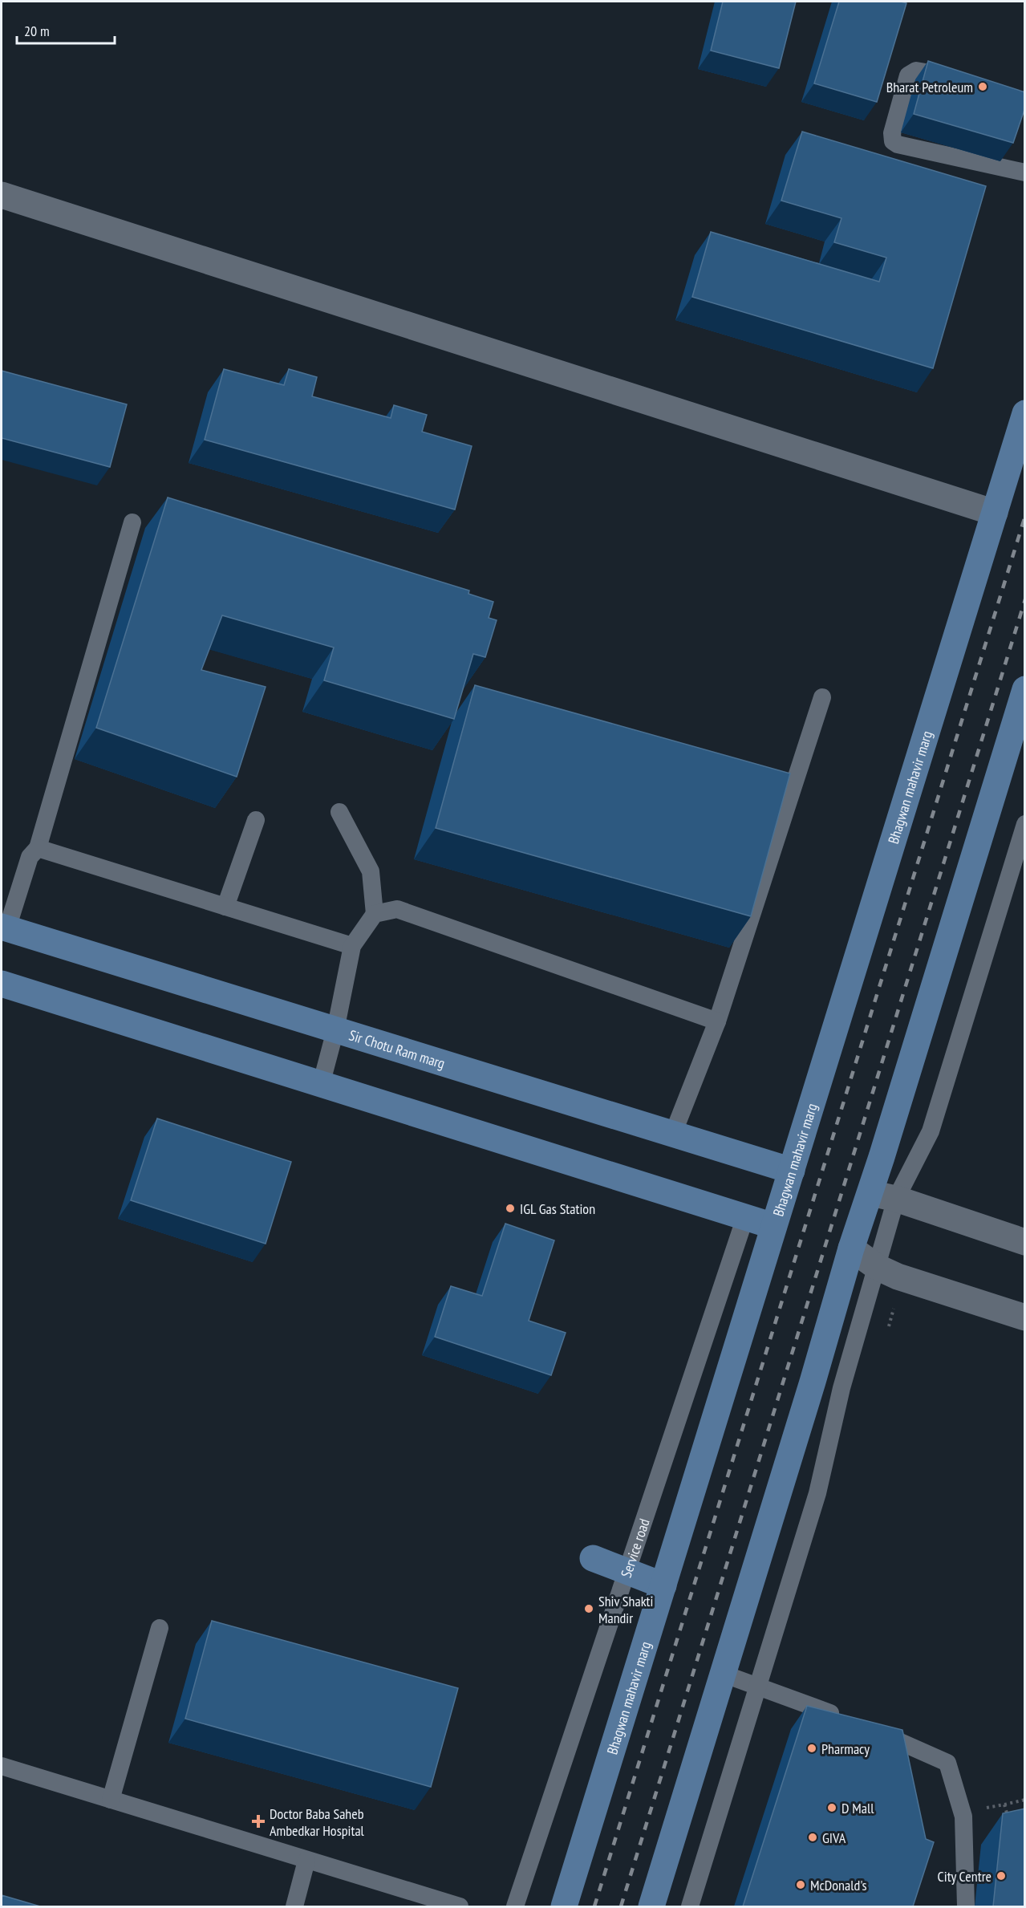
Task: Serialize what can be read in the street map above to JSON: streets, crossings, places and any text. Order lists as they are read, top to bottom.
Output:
{
  "streets": {
    "main road": ["Bhagwan mahavir marg", "Sir Chotu Ram marg"],
    "lane": ["Service road"]
  },
  "crossings": [
    ["Bhagwan mahavir marg", "Sir Chotu Ram marg"]
  ],
  "places": {
    "other": [
      "Bharat Petroleum",
      "IGL Gas Station",
      "Shiv Shakti Mandir",
      "Pharmacy",
      "D Mall",
      "GIVA",
      "City Centre",
      "McDonald's"
    ],
    "health": ["Doctor Baba Saheb Ambedkar Hospital"]
  },
  "scale_bar": "20 m"
}
